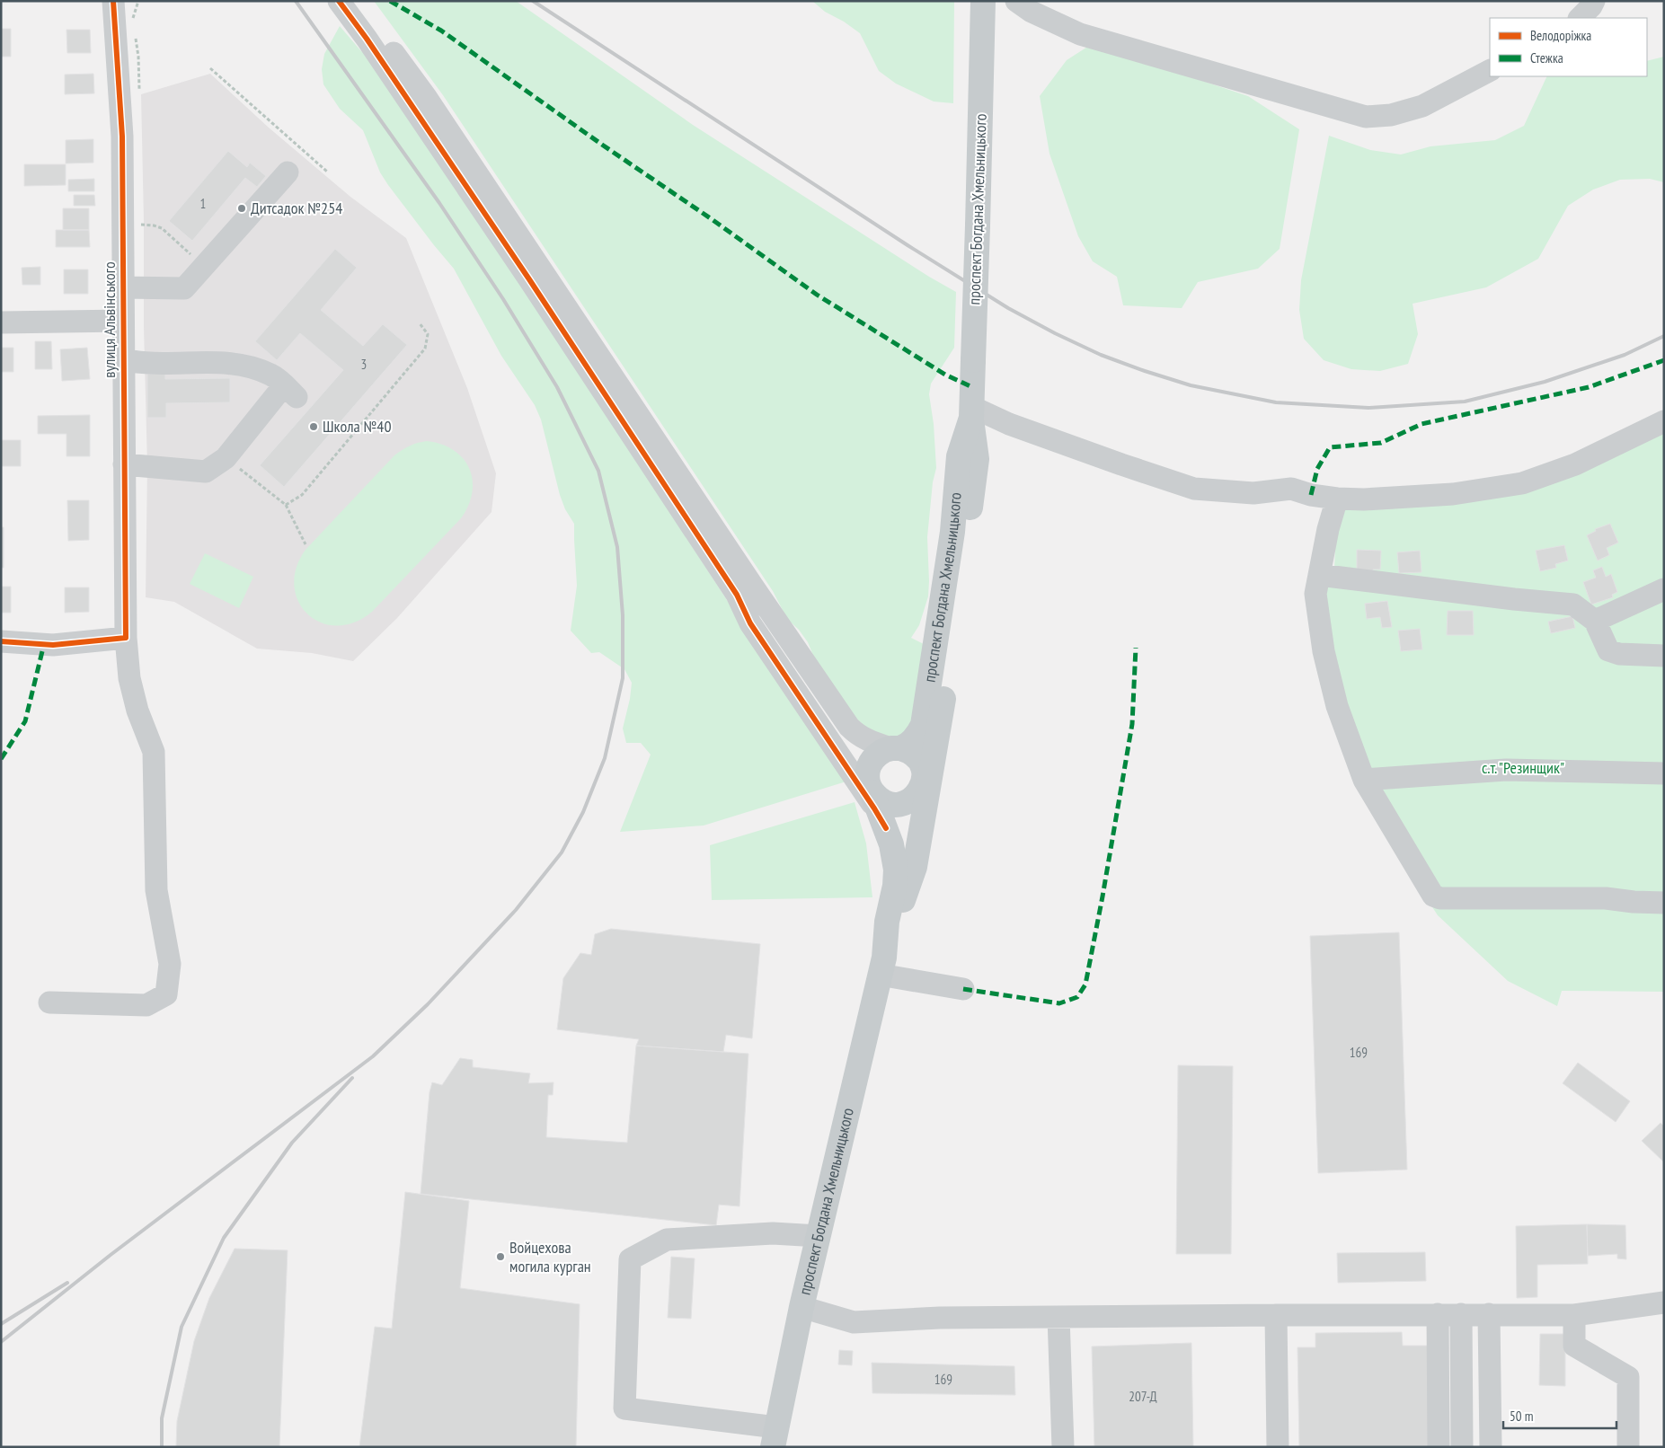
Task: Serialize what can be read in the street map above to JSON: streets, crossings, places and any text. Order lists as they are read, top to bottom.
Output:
{
  "streets": {
    "main road": ["проспект Богдана Хмельницького"],
    "street": ["вулиця Альвінського"]
  },
  "parks": ["с.т. \"Резинщик\""],
  "places": ["Дитсадок №254", "Школа №40", "Войцехова могила курган"],
  "house_numbers": [
    "1",
    "3",
    "169",
    "169",
    "207-Д"
  ],
  "legend": ["Велодоріжка", "Стежка"],
  "scale_bar": "50 m"
}
